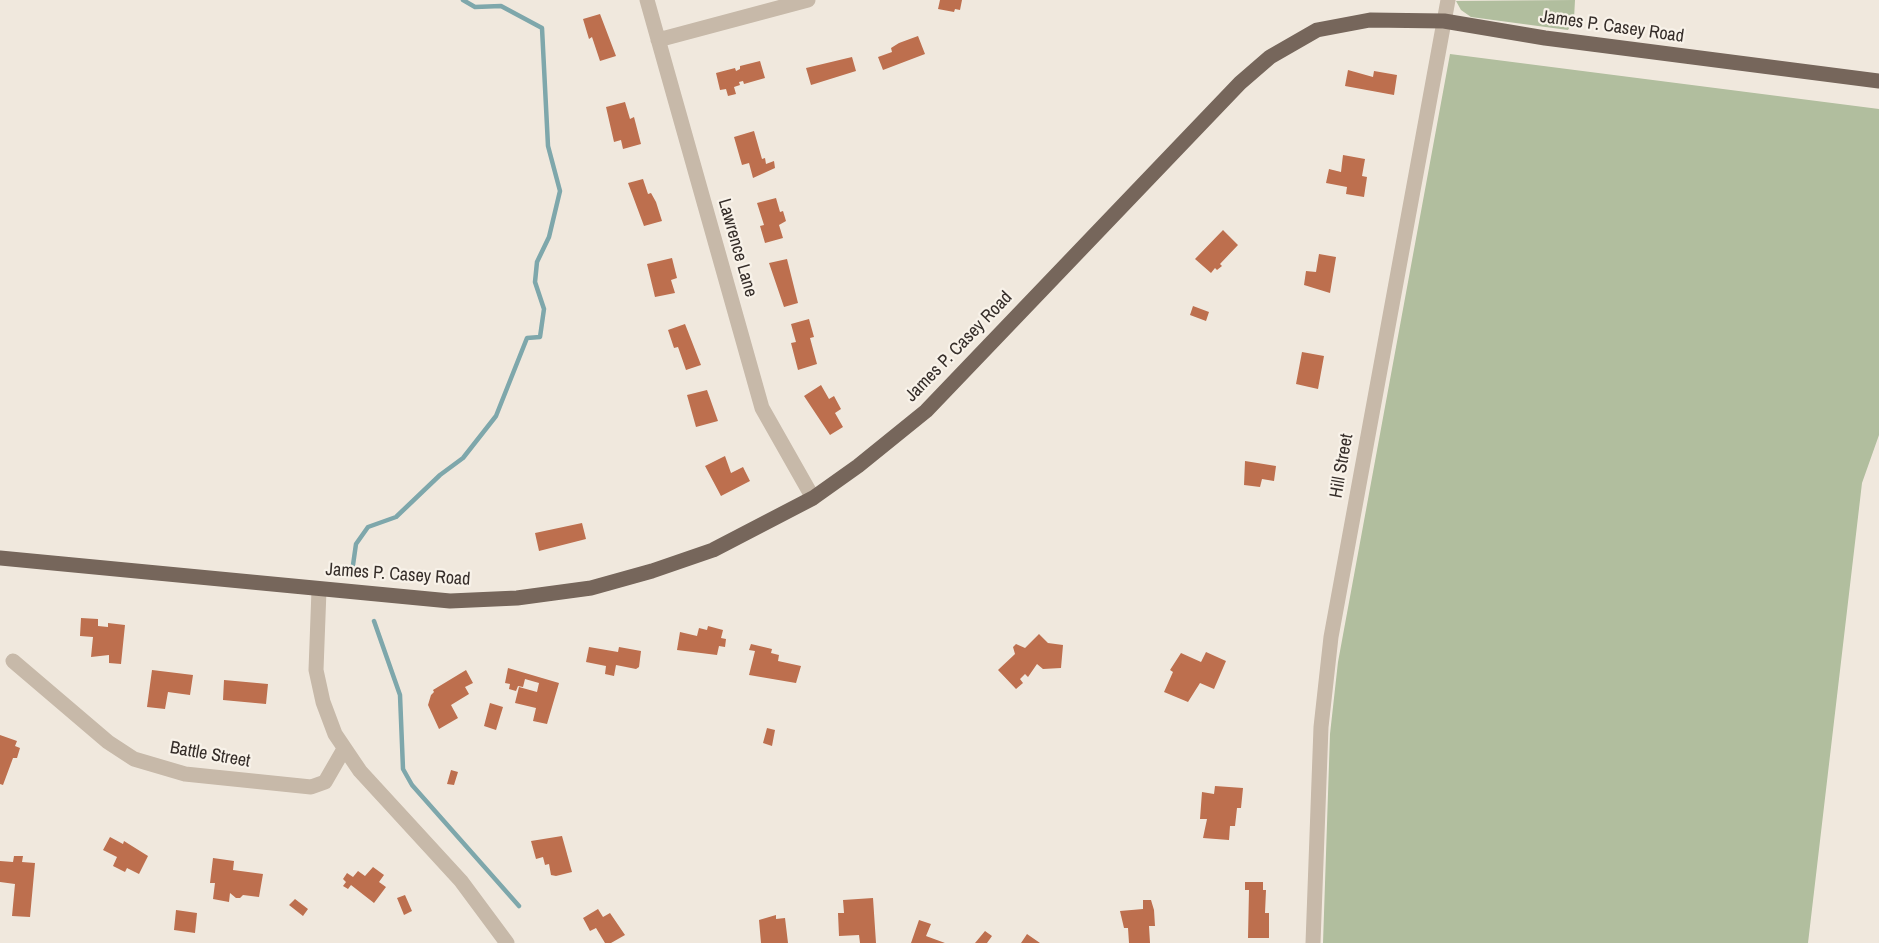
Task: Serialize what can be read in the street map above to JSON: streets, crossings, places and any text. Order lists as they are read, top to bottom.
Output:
{
  "streets": {
    "main road": ["James P. Casey Road"],
    "street": ["Lawrence Lane", "Hill Street", "Battle Street"]
  },
  "crossings": [
    ["James P. Casey Road", "Lawrence Lane"],
    ["James P. Casey Road", "Hill Street"]
  ]
}
